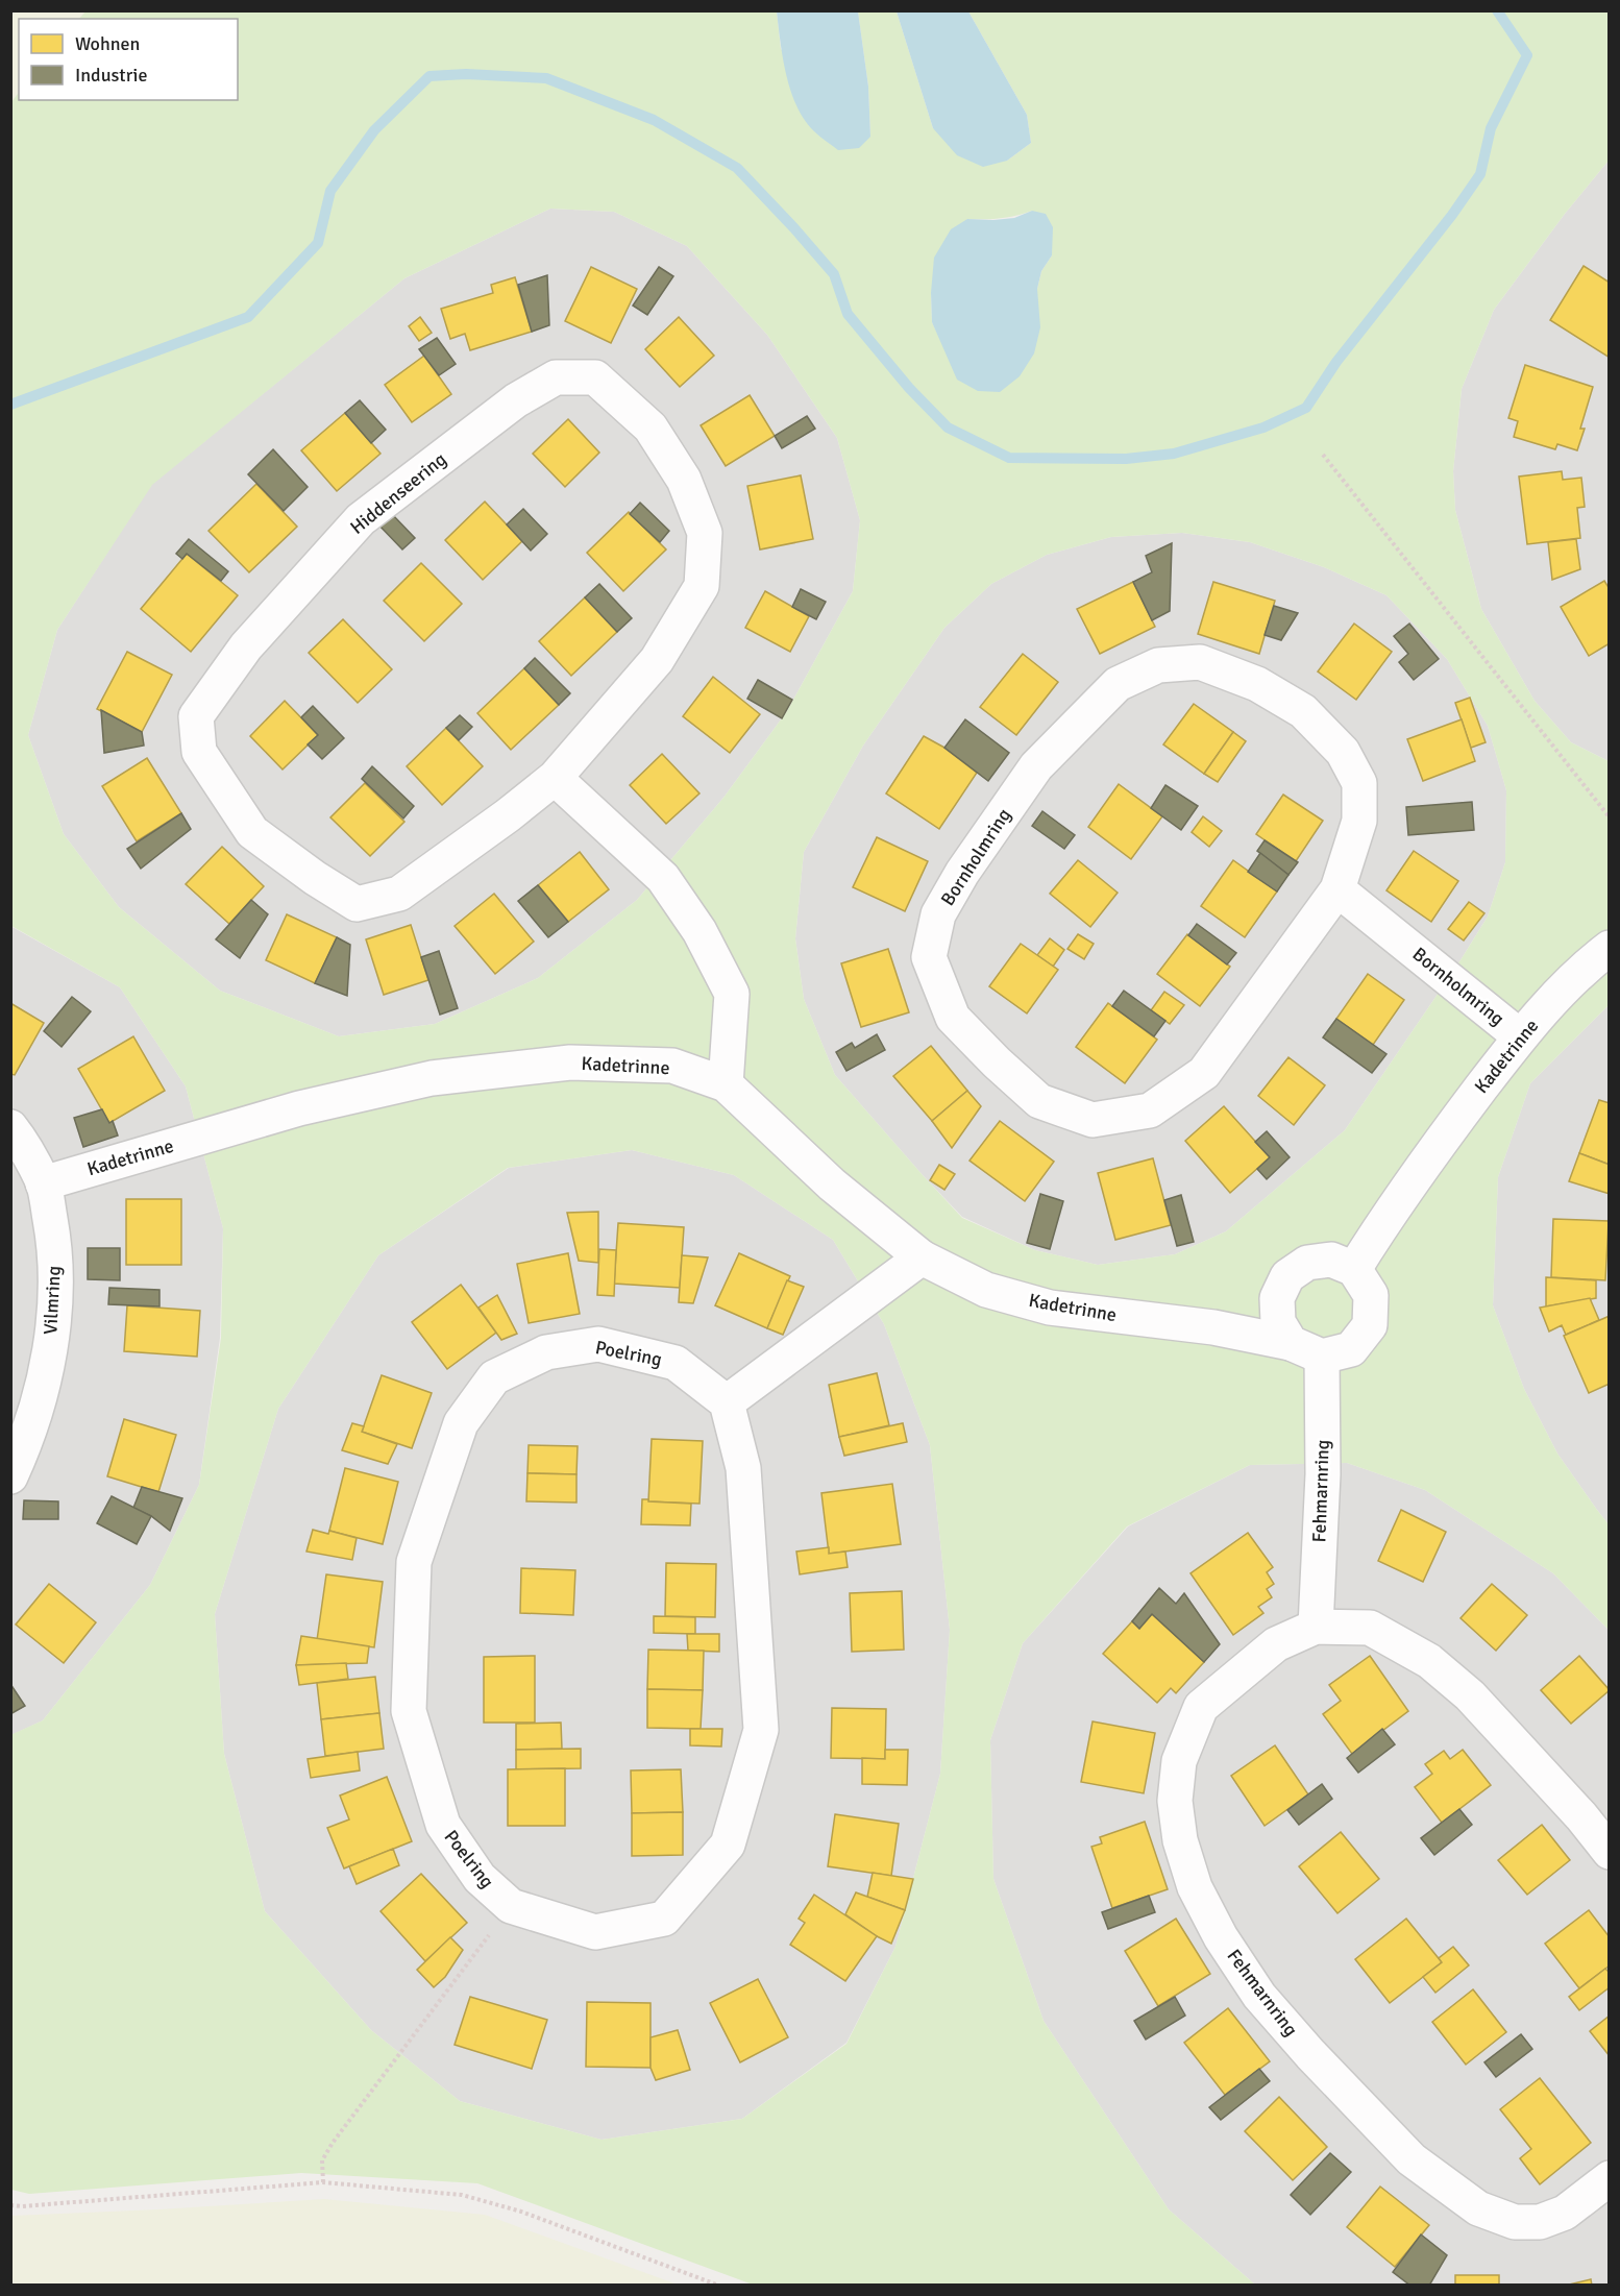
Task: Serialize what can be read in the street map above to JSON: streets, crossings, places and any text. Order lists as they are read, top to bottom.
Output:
{
  "streets": {
    "street": [
      "Hiddenseering",
      "Bornholmring",
      "Kadetrinne",
      "Vilmring",
      "Poelring",
      "Fehmarnring"
    ]
  },
  "crossings": [
    ["Bornholmring", "Kadetrinne"],
    ["Kadetrinne", "Vilmring"],
    ["Kadetrinne", "Fehmarnring"]
  ],
  "legend": ["Wohnen", "Industrie"]
}
